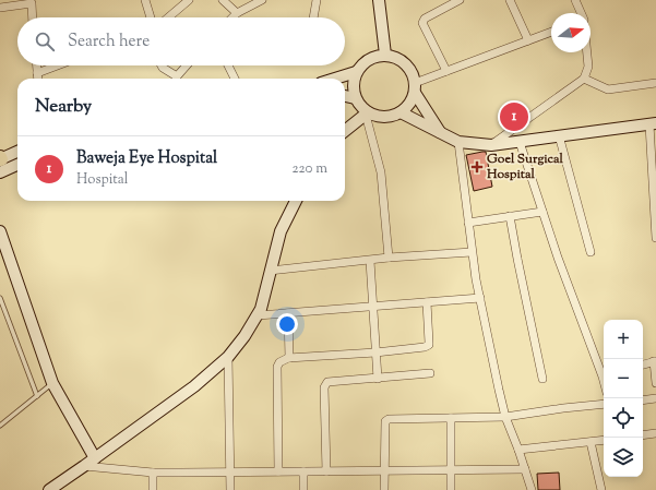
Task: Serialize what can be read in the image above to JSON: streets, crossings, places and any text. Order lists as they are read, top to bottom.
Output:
{
  "places": {
    "health": ["Goel Surgical Hospital"]
  },
  "north": "right",
  "page": {
    "search": "Search here",
    "heading": "Nearby",
    "pins": "1",
    "list": [
      {
        "mark": "1",
        "name": "Baweja Eye Hospital",
        "note": "Hospital",
        "value": "220 m"
      }
    ],
    "map_buttons": ["+", "−"]
  }
}
